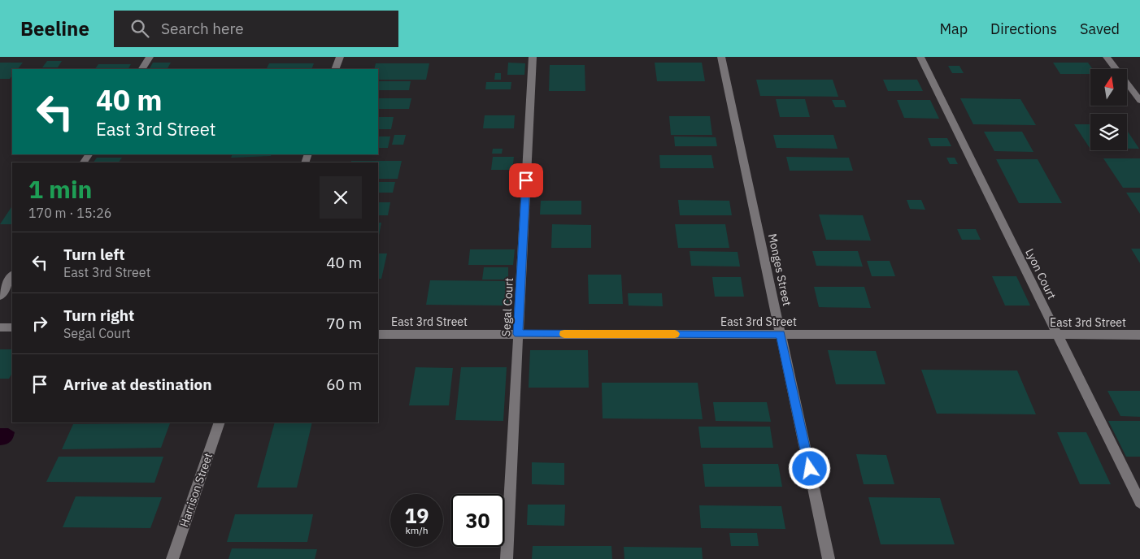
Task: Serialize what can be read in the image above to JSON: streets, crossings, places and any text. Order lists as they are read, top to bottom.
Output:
{
  "streets": {
    "street": [
      "Monges Street",
      "Lyon Court",
      "Segal Court",
      "East 3rd Street",
      "Harrison Street"
    ]
  },
  "crossings": [
    ["Monges Street", "East 3rd Street"],
    ["Lyon Court", "East 3rd Street"],
    ["Segal Court", "East 3rd Street"]
  ],
  "north": "top",
  "page": {
    "header": "Beeline",
    "search": "Search here",
    "nav": ["Map", "Directions", "Saved"],
    "turn": ["40 m", "East 3rd Street"],
    "heading": ["1 min", "170 m · 15:26"],
    "list": [
      {
        "name": "Turn left",
        "note": "East 3rd Street",
        "value": "40 m"
      },
      {
        "name": "Turn right",
        "note": "Segal Court",
        "value": "70 m"
      },
      {
        "name": "Arrive at destination",
        "value": "60 m"
      }
    ],
    "speed": "19 km/h",
    "limit": "30"
  }
}
